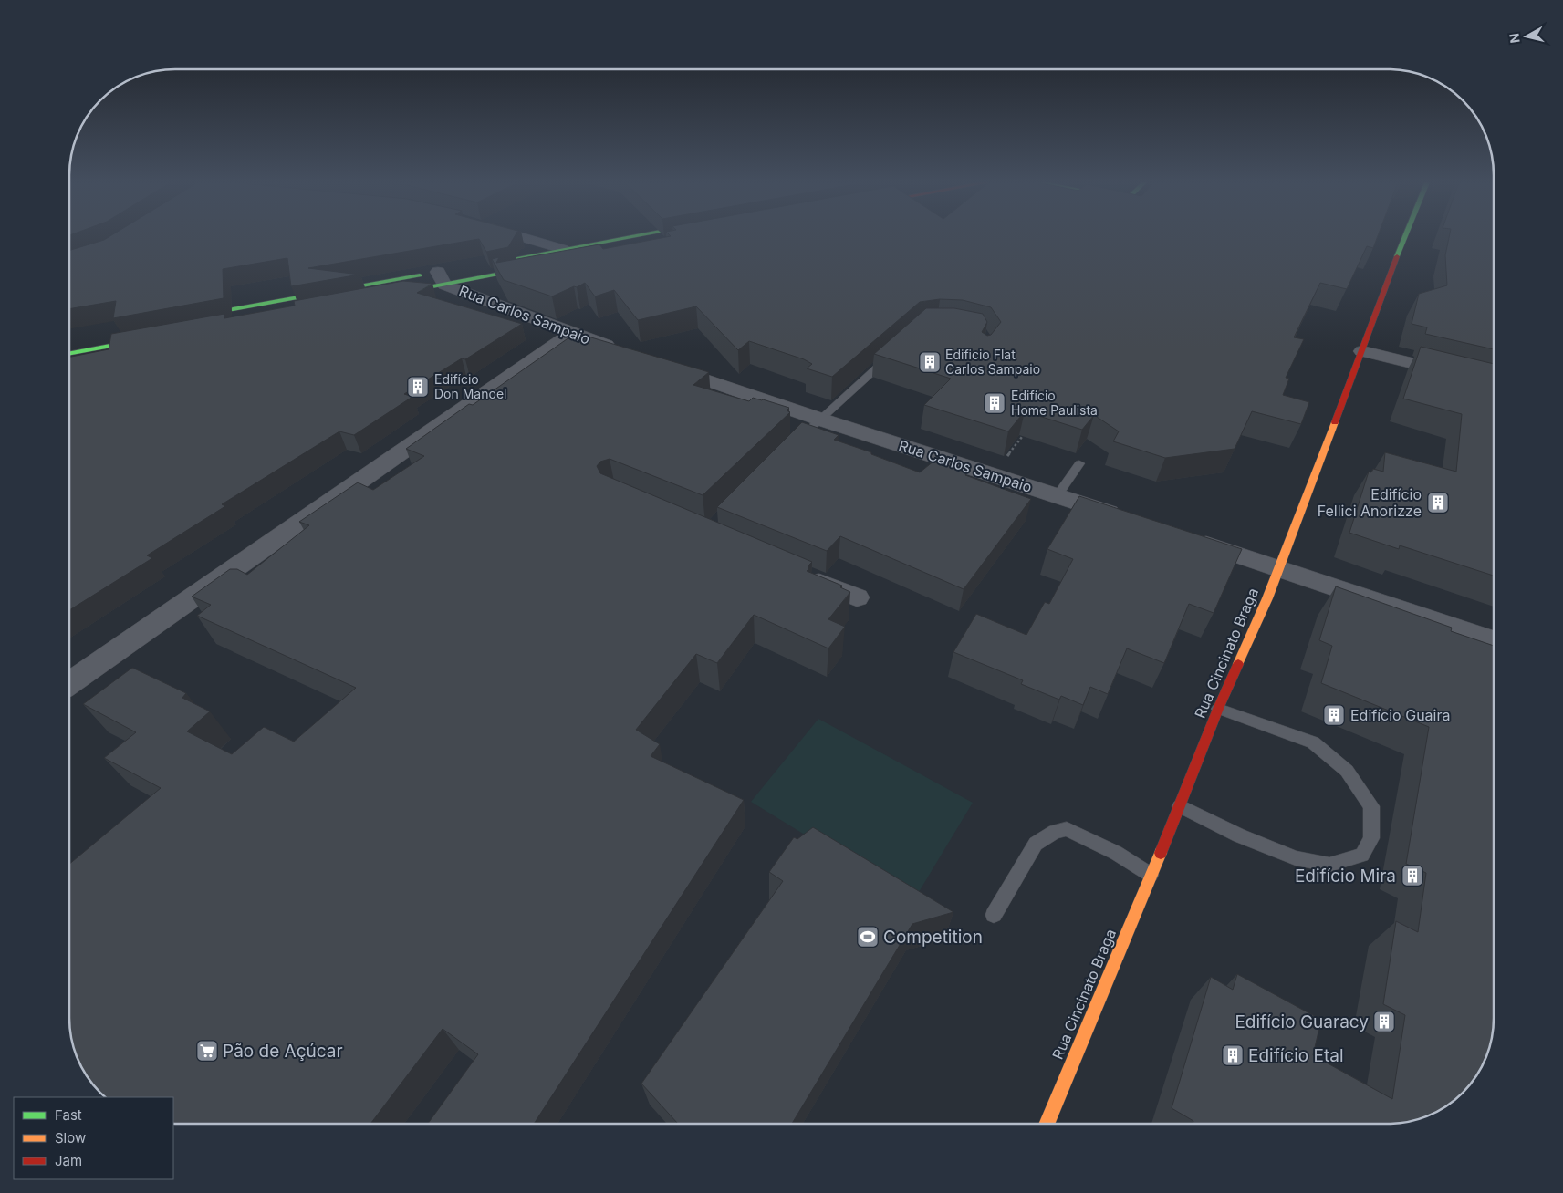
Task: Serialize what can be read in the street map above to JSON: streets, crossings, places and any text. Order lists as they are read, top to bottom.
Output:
{
  "streets": {
    "street": ["Rua Carlos Sampaio", "Rua Cincinato Braga"]
  },
  "places": {
    "building": [
      "Edificio Flat Carlos Sampaio",
      "Edifício Don Manoel",
      "Edifício Home Paulista",
      "Edifício Fellici Anorizze",
      "Edifício Guaira",
      "Edifício Mira",
      "Edifício Guaracy",
      "Edifício Etal"
    ],
    "sports": ["Competition"],
    "supermarket": ["Pão de Açúcar"]
  },
  "legend": ["Fast", "Slow", "Jam"],
  "north": "left"
}
